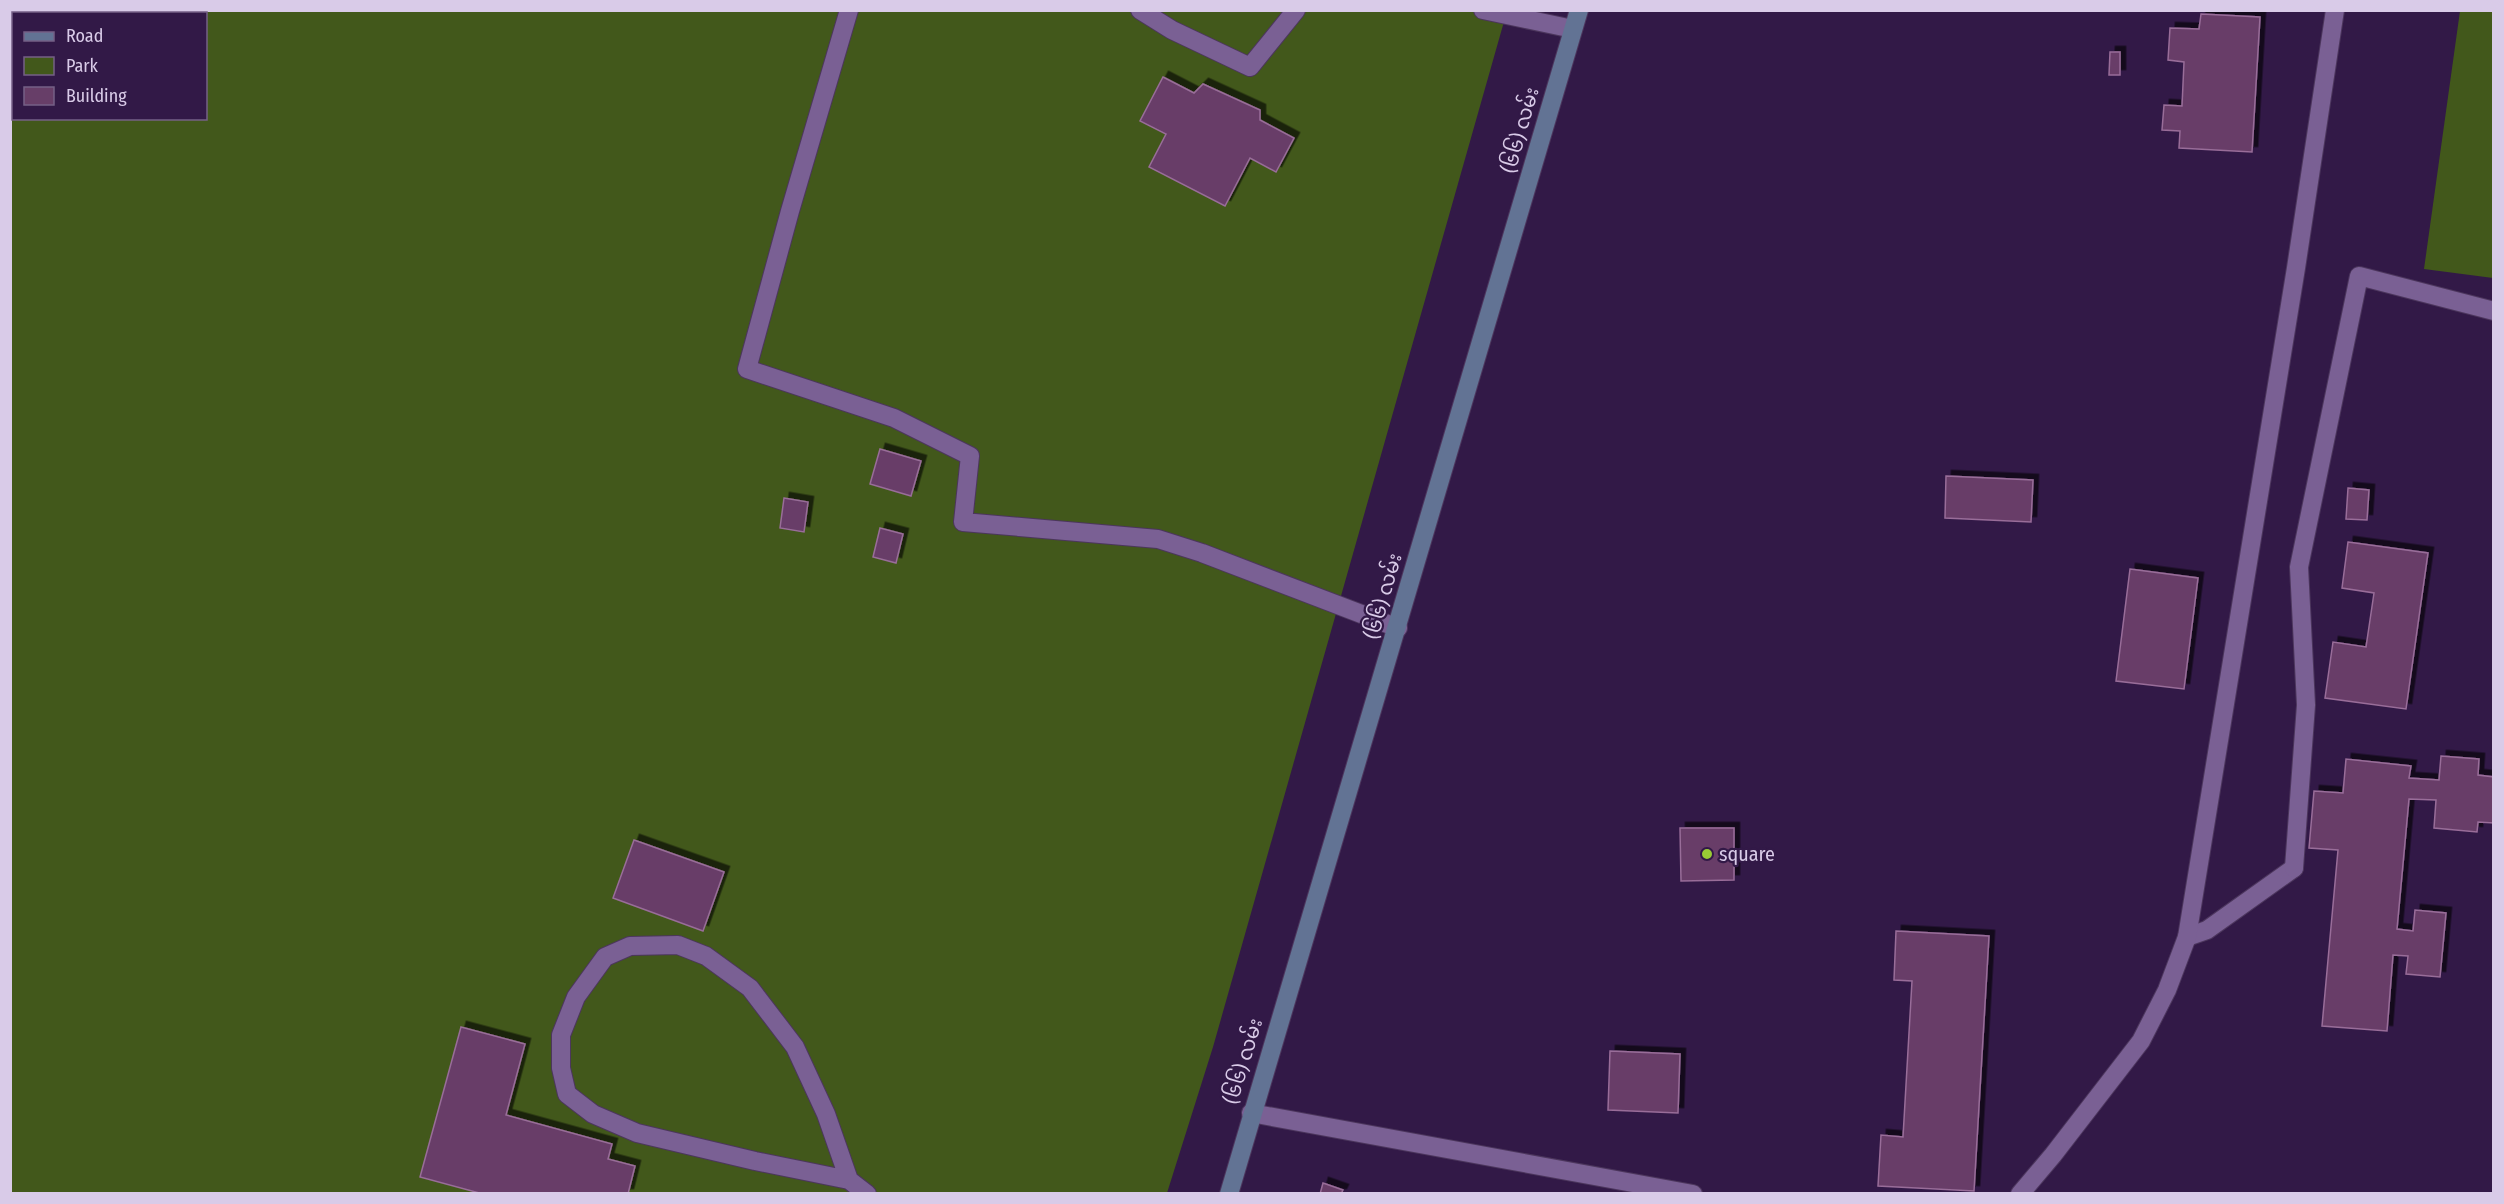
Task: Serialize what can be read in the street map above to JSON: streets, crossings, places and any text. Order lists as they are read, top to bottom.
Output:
{
  "streets": {
    "street": ["(၆၆) လမ်း"]
  },
  "places": ["square"],
  "legend": ["Road", "Park", "Building"]
}
